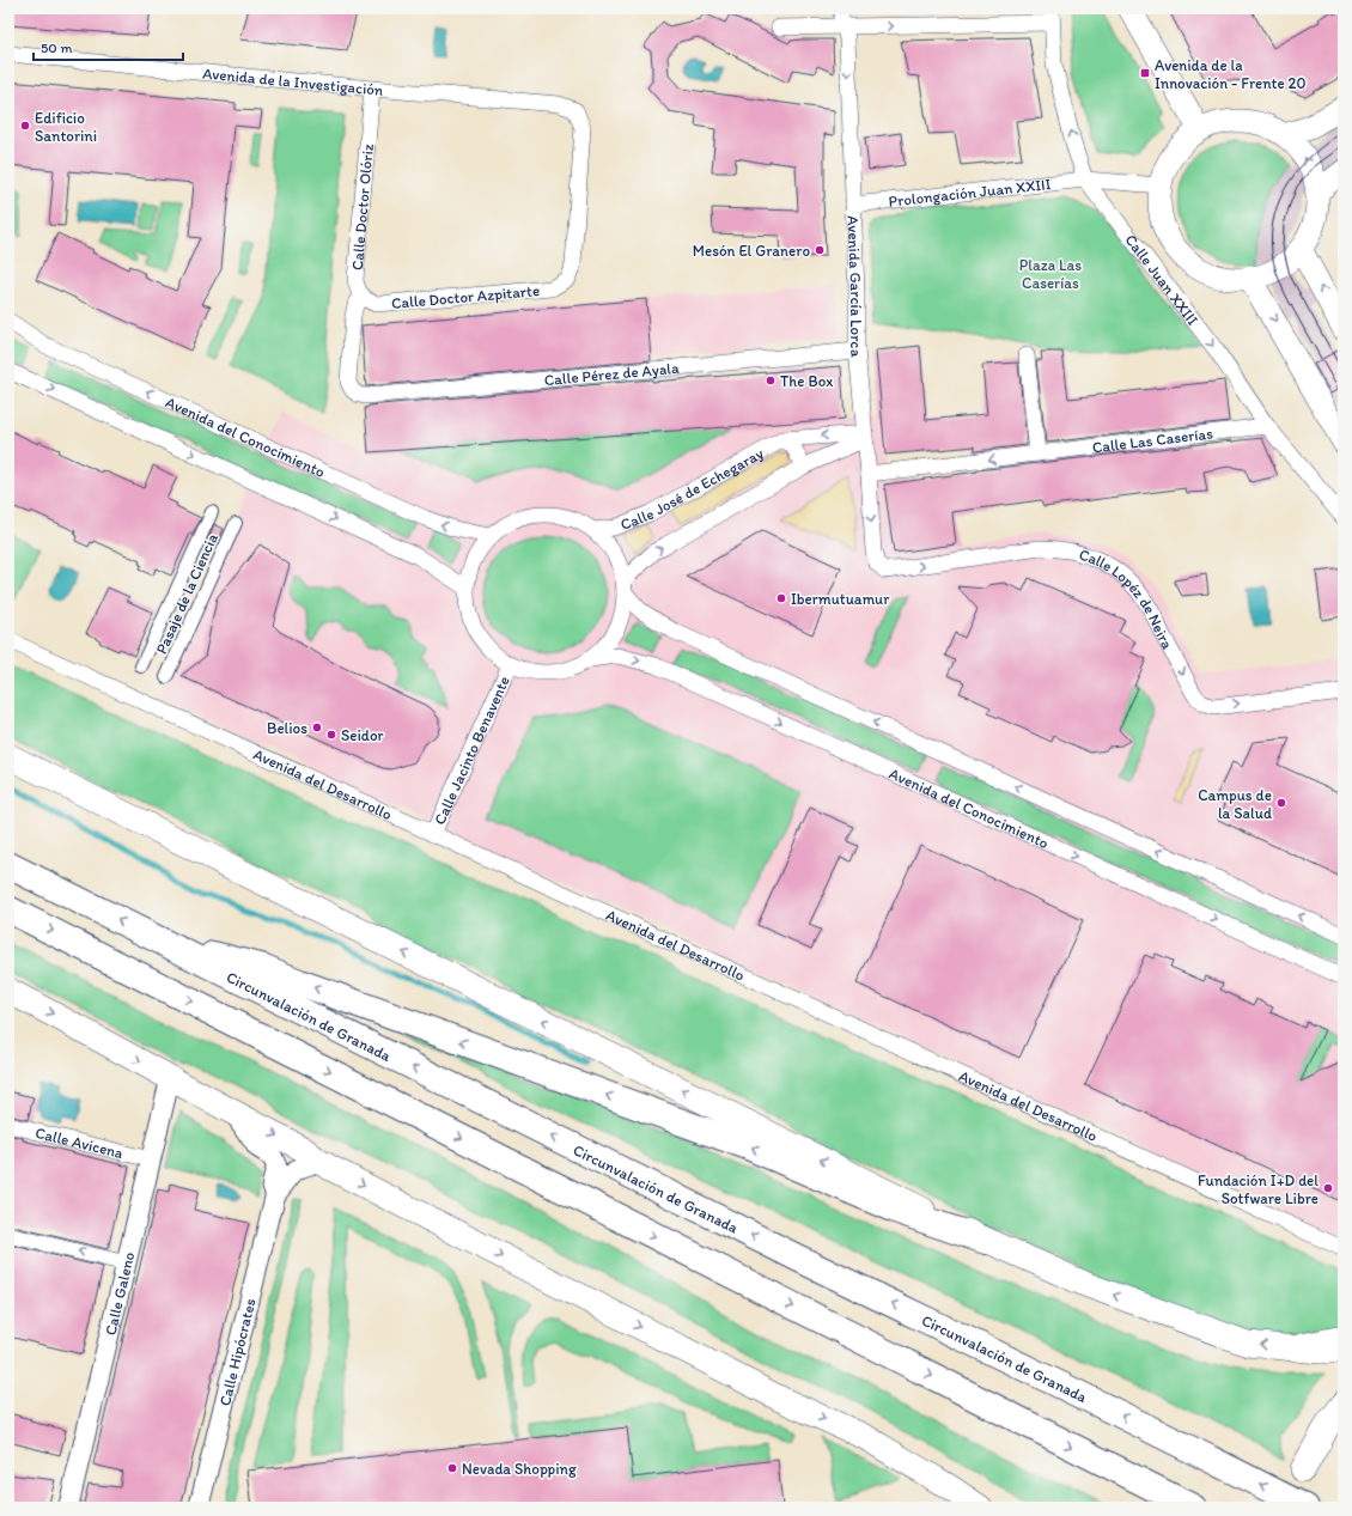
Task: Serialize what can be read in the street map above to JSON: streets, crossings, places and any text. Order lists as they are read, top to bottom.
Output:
{
  "streets": {
    "highway": ["Circunvalación de Granada"],
    "street": [
      "Avenida de la Investigación",
      "Prolongación Juan XXIII",
      "Calle Doctor Olóriz",
      "Calle Juan XXIII",
      "Avenida García Lorca",
      "Calle Doctor Azpitarte",
      "Calle Pérez de Ayala",
      "Avenida del Conocimiento",
      "Calle Las Caserías",
      "Calle José de Echegaray",
      "Pasaje de la Ciencia",
      "Calle Lopéz de Neira",
      "Calle Jacinto Benavente",
      "Avenida del Desarrollo",
      "Calle Avicena",
      "Calle Galeno",
      "Calle Hipócrates"
    ]
  },
  "crossings": [
    ["Avenida de la Investigación", "Calle Doctor Olóriz"],
    ["Avenida de la Investigación", "Calle Doctor Azpitarte"],
    ["Prolongación Juan XXIII", "Calle Juan XXIII"],
    ["Prolongación Juan XXIII", "Avenida García Lorca"],
    ["Calle Doctor Olóriz", "Calle Doctor Azpitarte"],
    ["Calle Doctor Olóriz", "Calle Pérez de Ayala"],
    ["Calle Juan XXIII", "Calle Las Caserías"],
    ["Avenida García Lorca", "Calle Pérez de Ayala"],
    ["Avenida García Lorca", "Calle Las Caserías"],
    ["Avenida García Lorca", "Calle José de Echegaray"],
    ["Avenida García Lorca", "Calle Lopéz de Neira"],
    ["Calle Doctor Azpitarte", "Calle Pérez de Ayala"],
    ["Avenida del Conocimiento", "Calle José de Echegaray"],
    ["Avenida del Conocimiento", "Calle Jacinto Benavente"],
    ["Calle José de Echegaray", "Calle Jacinto Benavente"],
    ["Calle Jacinto Benavente", "Avenida del Desarrollo"],
    ["Calle Avicena", "Calle Galeno"]
  ],
  "one_way": ["Avenida García Lorca", "Calle Las Caserías", "Calle Lopéz de Neira"],
  "parks": ["Plaza Las Caserías"],
  "places": {
    "transit": ["Avenida de la Innovación - Frente 20"],
    "other": [
      "Edificio Santorini",
      "Mesón El Granero",
      "The Box",
      "Ibermutuamur",
      "Belios",
      "Seidor",
      "Campus de la Salud",
      "Fundación I+D del Sotfware Libre",
      "Nevada Shopping"
    ]
  },
  "scale_bar": "50 m"
}
